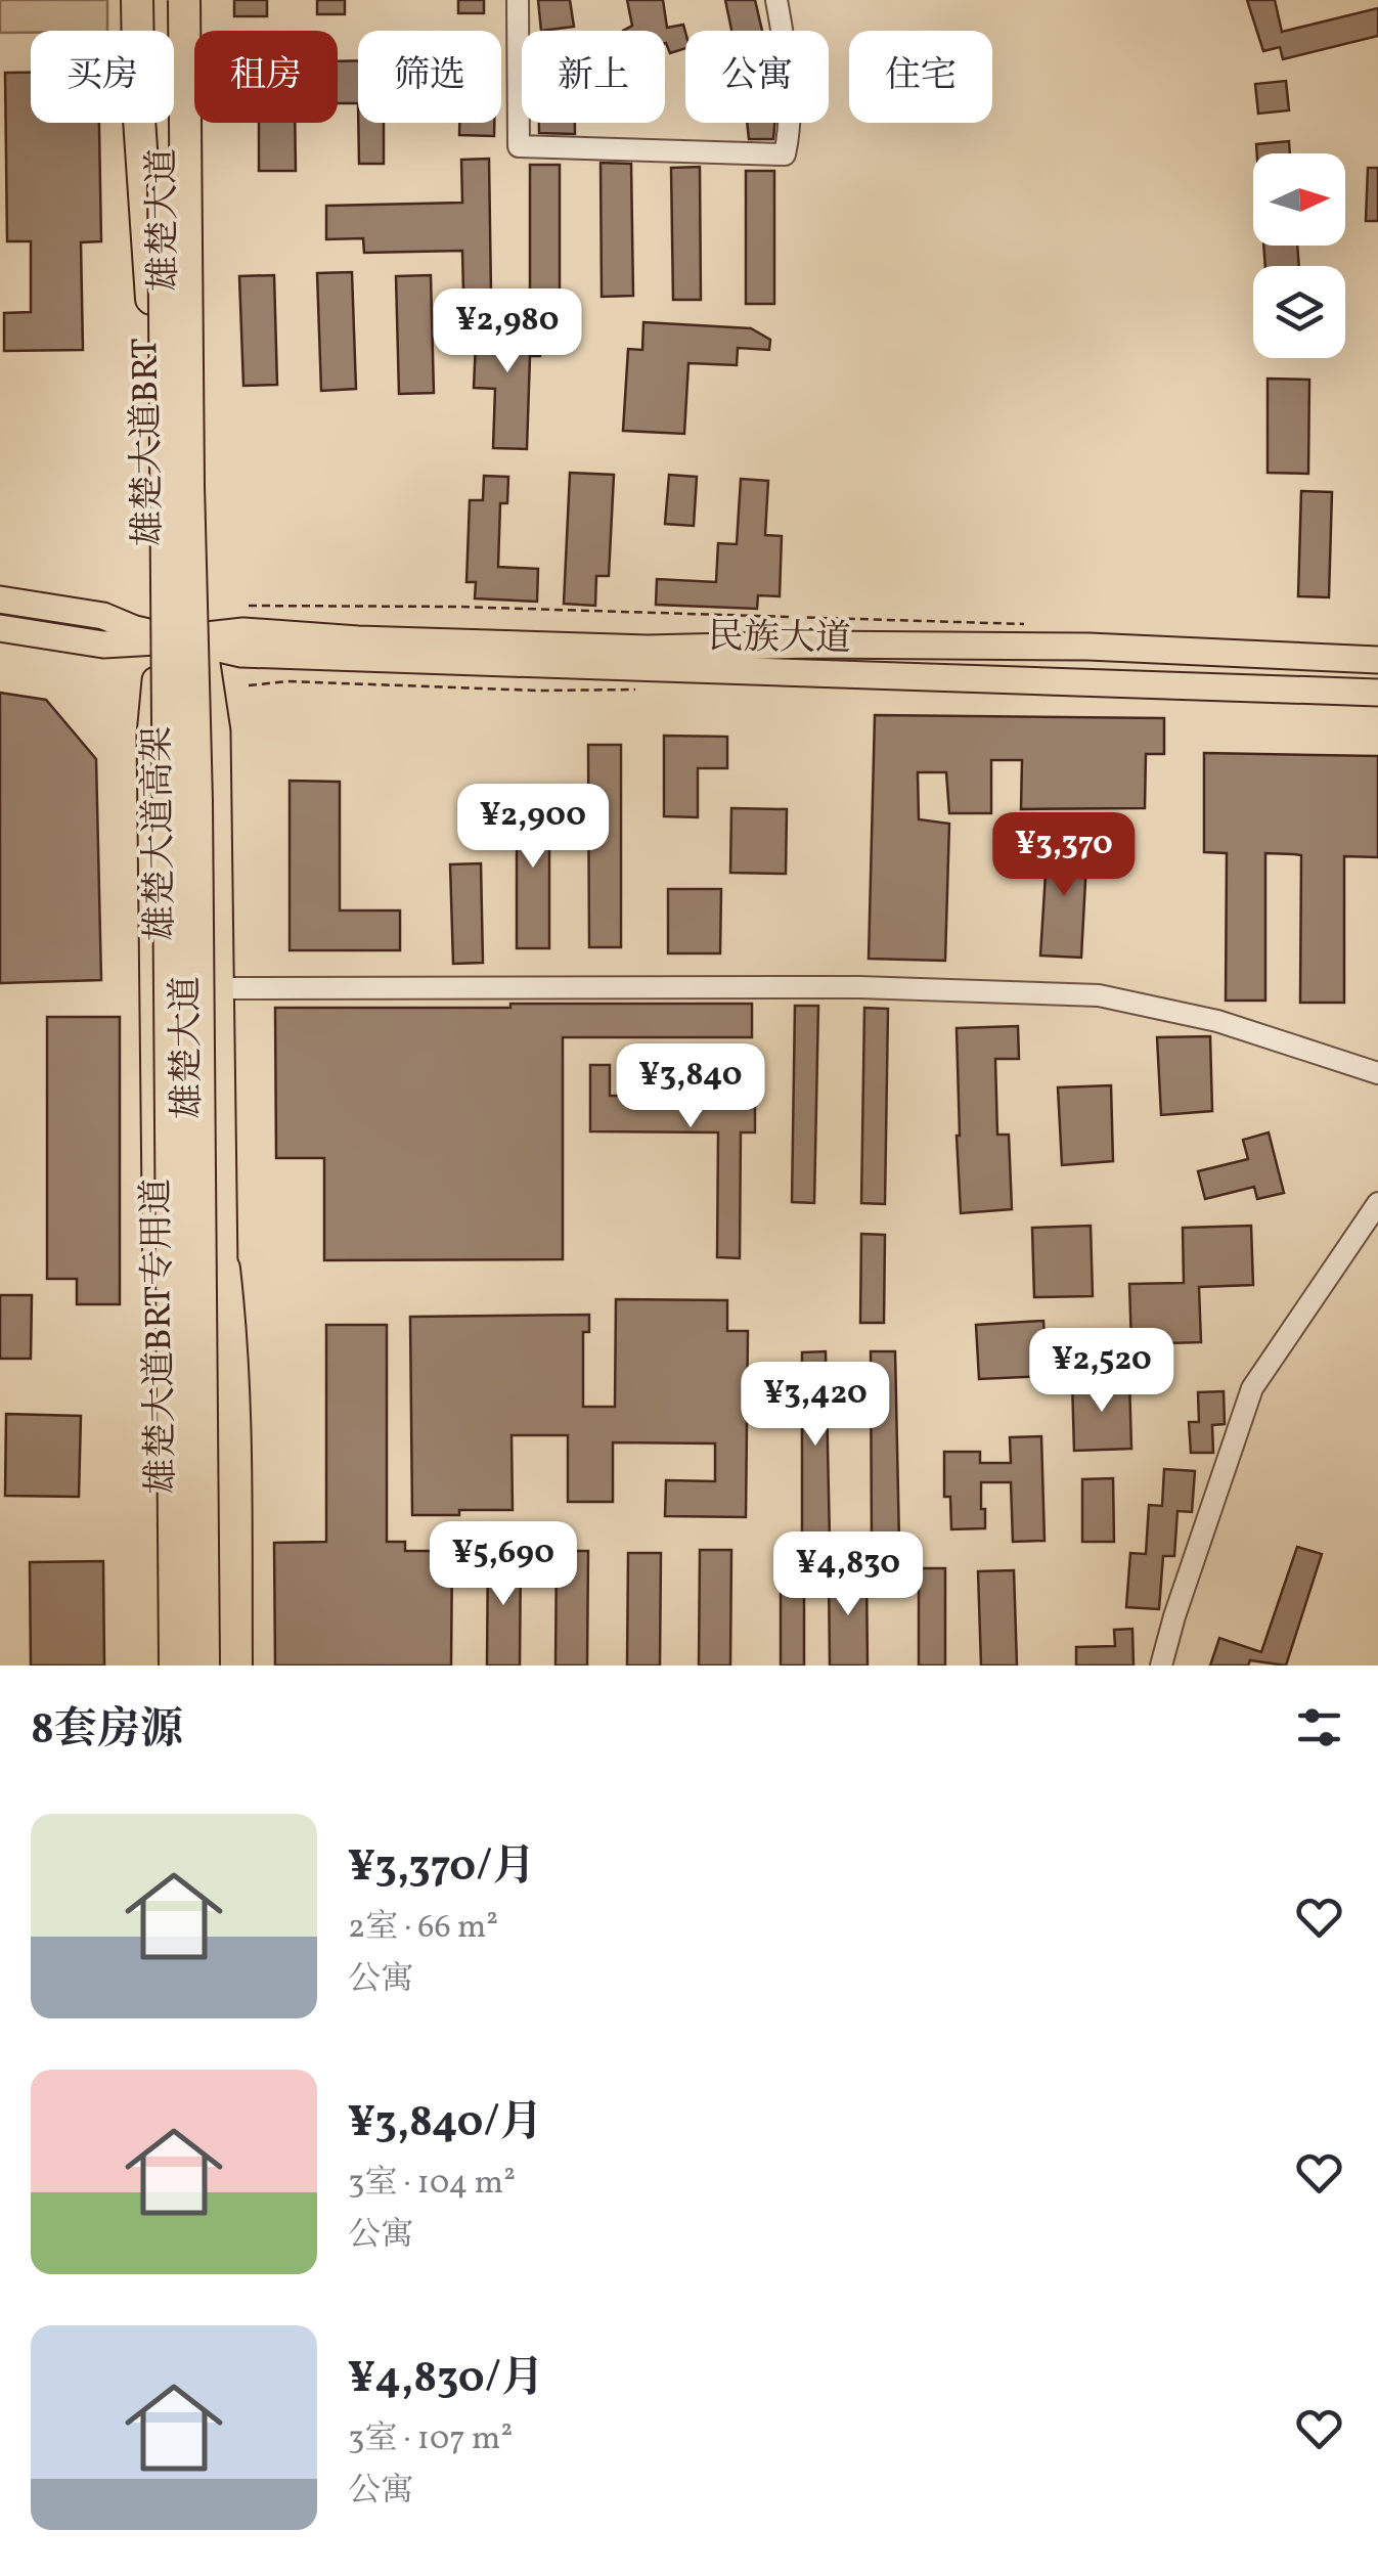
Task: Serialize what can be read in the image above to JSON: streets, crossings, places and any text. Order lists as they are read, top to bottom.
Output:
{
  "streets": {
    "highway": ["雄楚大道高架"],
    "main road": ["雄楚大道", "民族大道"],
    "street": ["雄楚大道BRT", "雄楚大道BRT专用道"]
  },
  "crossings": [
    ["雄楚大道", "雄楚大道BRT"],
    ["雄楚大道", "民族大道"],
    ["雄楚大道", "雄楚大道BRT专用道"],
    ["雄楚大道BRT", "民族大道"],
    ["雄楚大道BRT", "雄楚大道BRT专用道"],
    ["民族大道", "雄楚大道BRT专用道"]
  ],
  "north": "right",
  "page": {
    "chip": [
      "买房",
      "租房",
      "筛选",
      "新上",
      "公寓",
      "住宅"
    ],
    "price": [
      "¥2,980",
      "¥2,900",
      "¥3,370",
      "¥3,840",
      "¥2,520",
      "¥3,420",
      "¥5,690",
      "¥4,830"
    ],
    "heading": "8套房源",
    "list": [
      {
        "name": "¥3,370/月",
        "note": "2室 · 66 m² · 公寓"
      },
      {
        "name": "¥3,840/月",
        "note": "3室 · 104 m² · 公寓"
      },
      {
        "name": "¥4,830/月",
        "note": "3室 · 107 m² · 公寓"
      }
    ]
  }
}
